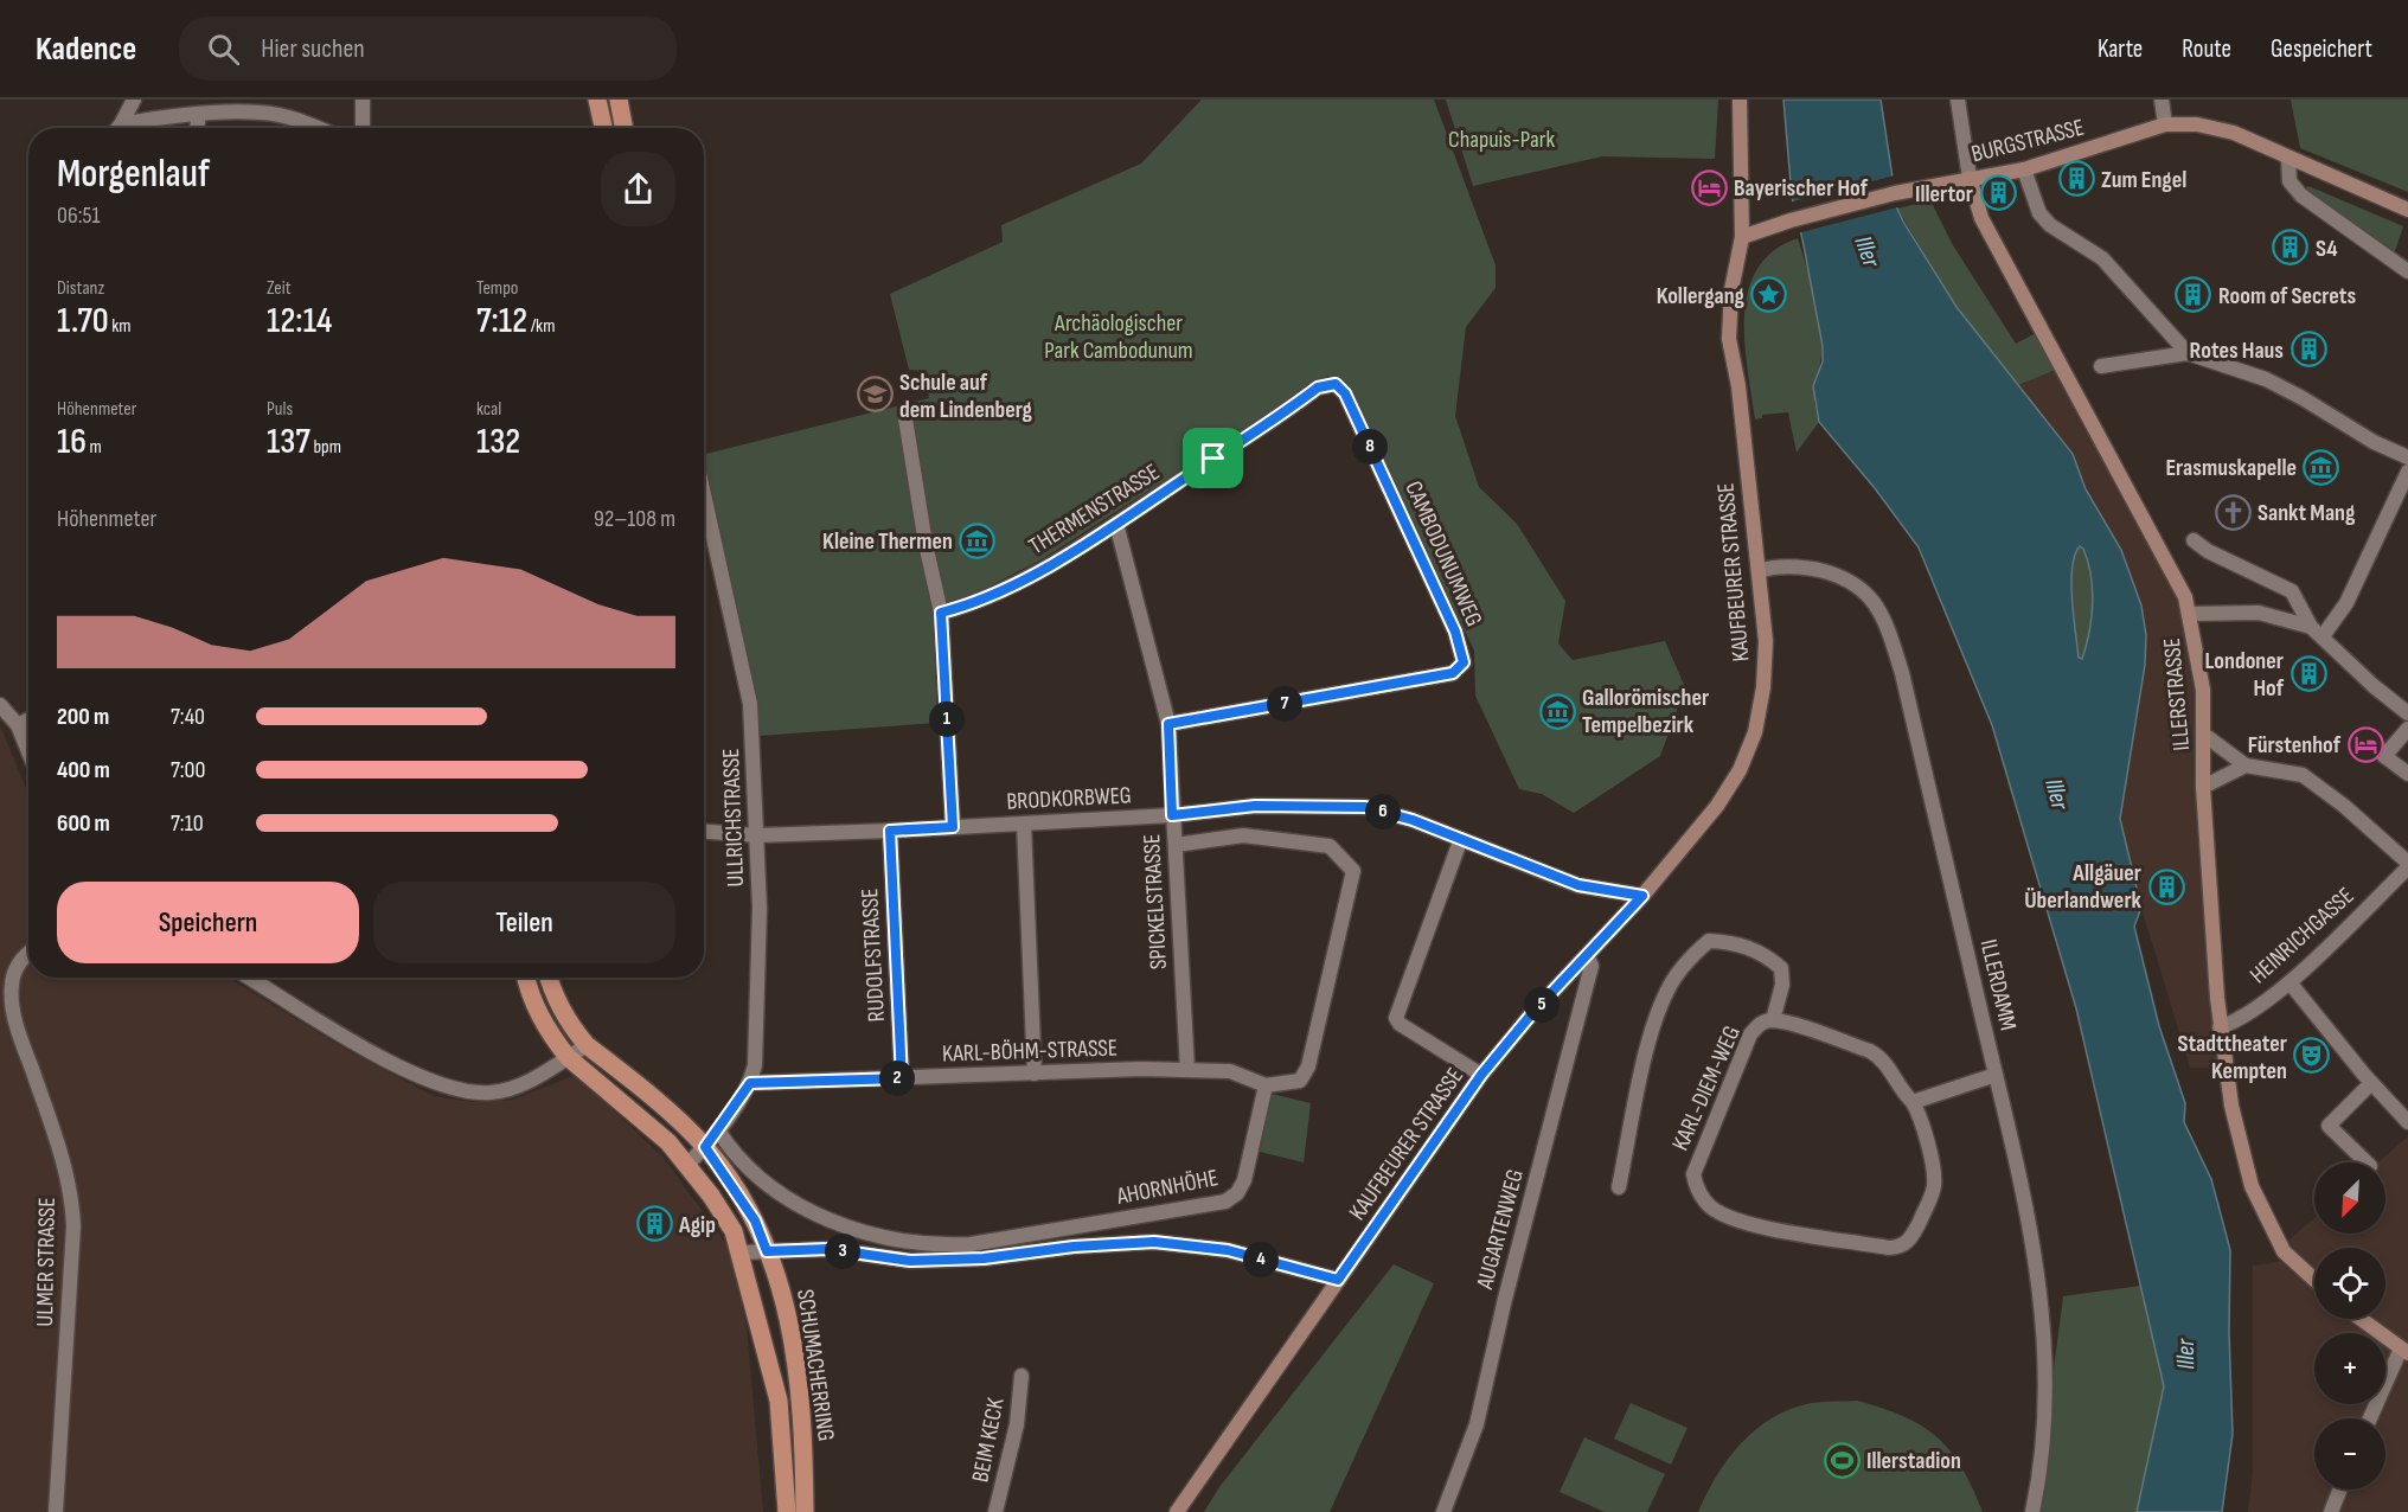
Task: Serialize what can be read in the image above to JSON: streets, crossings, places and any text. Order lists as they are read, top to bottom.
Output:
{
  "streets": {
    "main road": ["SCHUMACHERRING"],
    "street": [
      "BURGSTRASSE",
      "THERMENSTRASSE",
      "CAMBODUNUMWEG",
      "KAUFBEURER STRASSE",
      "ILLERSTRASSE",
      "BRODKORBWEG",
      "ULLRICHSTRASSE",
      "SPICKELSTRASSE",
      "HEINRICHGASSE",
      "RUDOLFSTRASSE",
      "ILLERDAMM",
      "KARL-BÖHM-STRASSE",
      "KARL-DIEM-WEG",
      "AHORNHÖHE",
      "AUGARTENWEG",
      "ULMER STRASSE",
      "BEIM KECK"
    ]
  },
  "crossings": [
    ["BURGSTRASSE", "KAUFBEURER STRASSE"],
    ["BURGSTRASSE", "ILLERSTRASSE"],
    ["THERMENSTRASSE", "CAMBODUNUMWEG"],
    ["THERMENSTRASSE", "SPICKELSTRASSE"],
    ["CAMBODUNUMWEG", "SPICKELSTRASSE"],
    ["KAUFBEURER STRASSE", "BRODKORBWEG"],
    ["KAUFBEURER STRASSE", "ILLERDAMM"],
    ["KAUFBEURER STRASSE", "AUGARTENWEG"],
    ["ILLERSTRASSE", "HEINRICHGASSE"],
    ["BRODKORBWEG", "ULLRICHSTRASSE"],
    ["BRODKORBWEG", "SPICKELSTRASSE"],
    ["BRODKORBWEG", "RUDOLFSTRASSE"],
    ["ULLRICHSTRASSE", "KARL-BÖHM-STRASSE"],
    ["ULLRICHSTRASSE", "AHORNHÖHE"],
    ["ULLRICHSTRASSE", "SCHUMACHERRING"],
    ["SPICKELSTRASSE", "KARL-BÖHM-STRASSE"],
    ["RUDOLFSTRASSE", "KARL-BÖHM-STRASSE"],
    ["KARL-BÖHM-STRASSE", "AHORNHÖHE"]
  ],
  "water": ["Iller"],
  "parks": ["Chapuis-Park", "Archäologischer Park Cambodunum"],
  "places": {
    "building": [
      "Zum Engel",
      "Illertor",
      "S4",
      "Room of Secrets",
      "Rotes Haus",
      "Londoner Hof",
      "Allgäuer Überlandwerk",
      "Agip"
    ],
    "hotel": ["Bayerischer Hof", "Fürstenhof"],
    "place": ["Kollergang"],
    "school or university": ["Schule auf dem Lindenberg"],
    "museum": ["Erasmuskapelle", "Kleine Thermen", "Gallorömischer Tempelbezirk"],
    "church": ["Sankt Mang"],
    "theatre": ["Stadttheater Kempten"],
    "sports": ["Illerstadion"]
  },
  "north": "bottom left",
  "page": {
    "header": "Kadence",
    "search": "Hier suchen",
    "nav": ["Karte", "Route", "Gespeichert"],
    "heading": ["Morgenlauf", "06:51"],
    "stats": [
      ["Distanz", "1.70 km"],
      ["Zeit", "12:14"],
      ["Tempo", "7:12 /km"],
      ["Höhenmeter", "16 m"],
      ["Puls", "137 bpm"],
      ["kcal", "132"]
    ],
    "pins": [
      "8",
      "7",
      "1",
      "6",
      "5",
      "2",
      "3",
      "4"
    ],
    "chart": ["Höhenmeter", "92–108 m"],
    "list": [
      {
        "name": "200 m",
        "note": "7:40"
      },
      {
        "name": "400 m",
        "note": "7:00"
      },
      {
        "name": "600 m",
        "note": "7:10"
      }
    ],
    "buttons": ["Speichern", "Teilen"],
    "map_buttons": ["+", "−"]
  }
}
